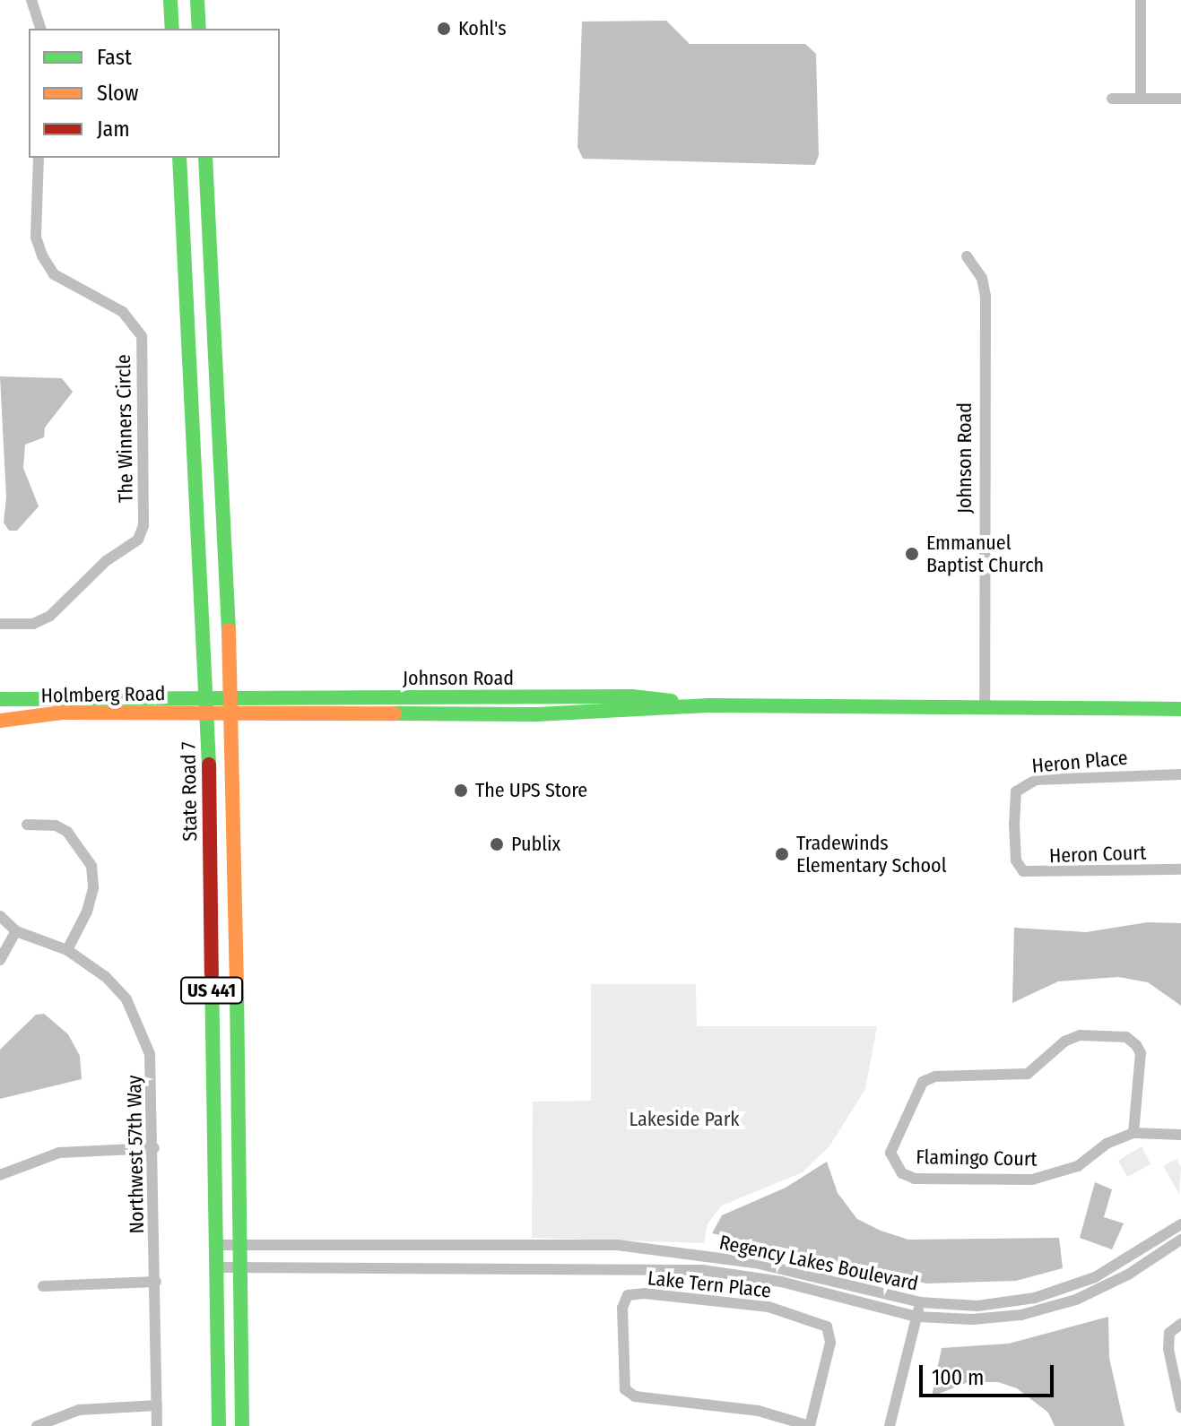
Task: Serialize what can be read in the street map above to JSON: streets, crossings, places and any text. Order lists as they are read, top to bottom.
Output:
{
  "streets": {
    "main road": [
      "Johnson Road",
      "Holmberg Road",
      "State Road 7",
      "US 441"
    ],
    "street": [
      "The Winners Circle",
      "Heron Place",
      "Heron Court",
      "Northwest 57th Way",
      "Flamingo Court",
      "Regency Lakes Boulevard",
      "Lake Tern Place"
    ]
  },
  "crossings": [
    ["Johnson Road", "Holmberg Road"],
    ["Johnson Road", "State Road 7"],
    ["Johnson Road", "US 441"],
    ["Holmberg Road", "State Road 7"],
    ["Heron Place", "Heron Court"],
    ["State Road 7", "Regency Lakes Boulevard"],
    ["US 441", "Regency Lakes Boulevard"]
  ],
  "parks": ["Lakeside Park"],
  "places": [
    "Kohl's",
    "Emmanuel Baptist Church",
    "The UPS Store",
    "Publix",
    "Tradewinds Elementary School"
  ],
  "legend": ["Fast", "Slow", "Jam"],
  "scale_bar": "100 m"
}
